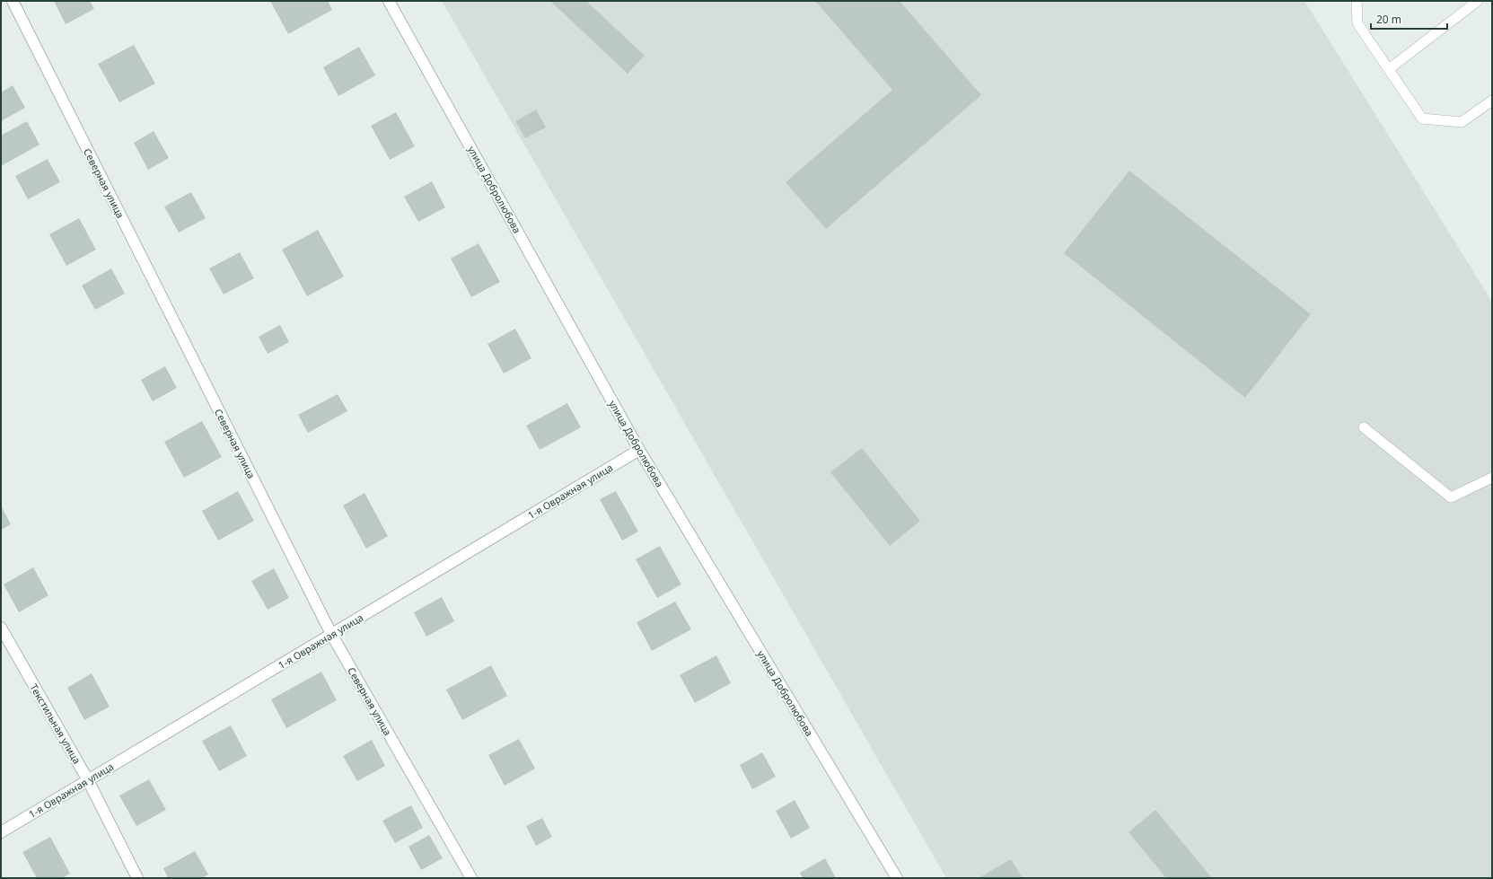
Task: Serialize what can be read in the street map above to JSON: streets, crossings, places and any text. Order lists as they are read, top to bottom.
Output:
{
  "streets": {
    "street": [
      "Северная улица",
      "улица Добролюбова",
      "1-я Овражная улица",
      "Текстильная улица"
    ]
  },
  "crossings": [
    ["Северная улица", "1-я Овражная улица"],
    ["улица Добролюбова", "1-я Овражная улица"],
    ["1-я Овражная улица", "Текстильная улица"]
  ],
  "scale_bar": "20 m"
}
